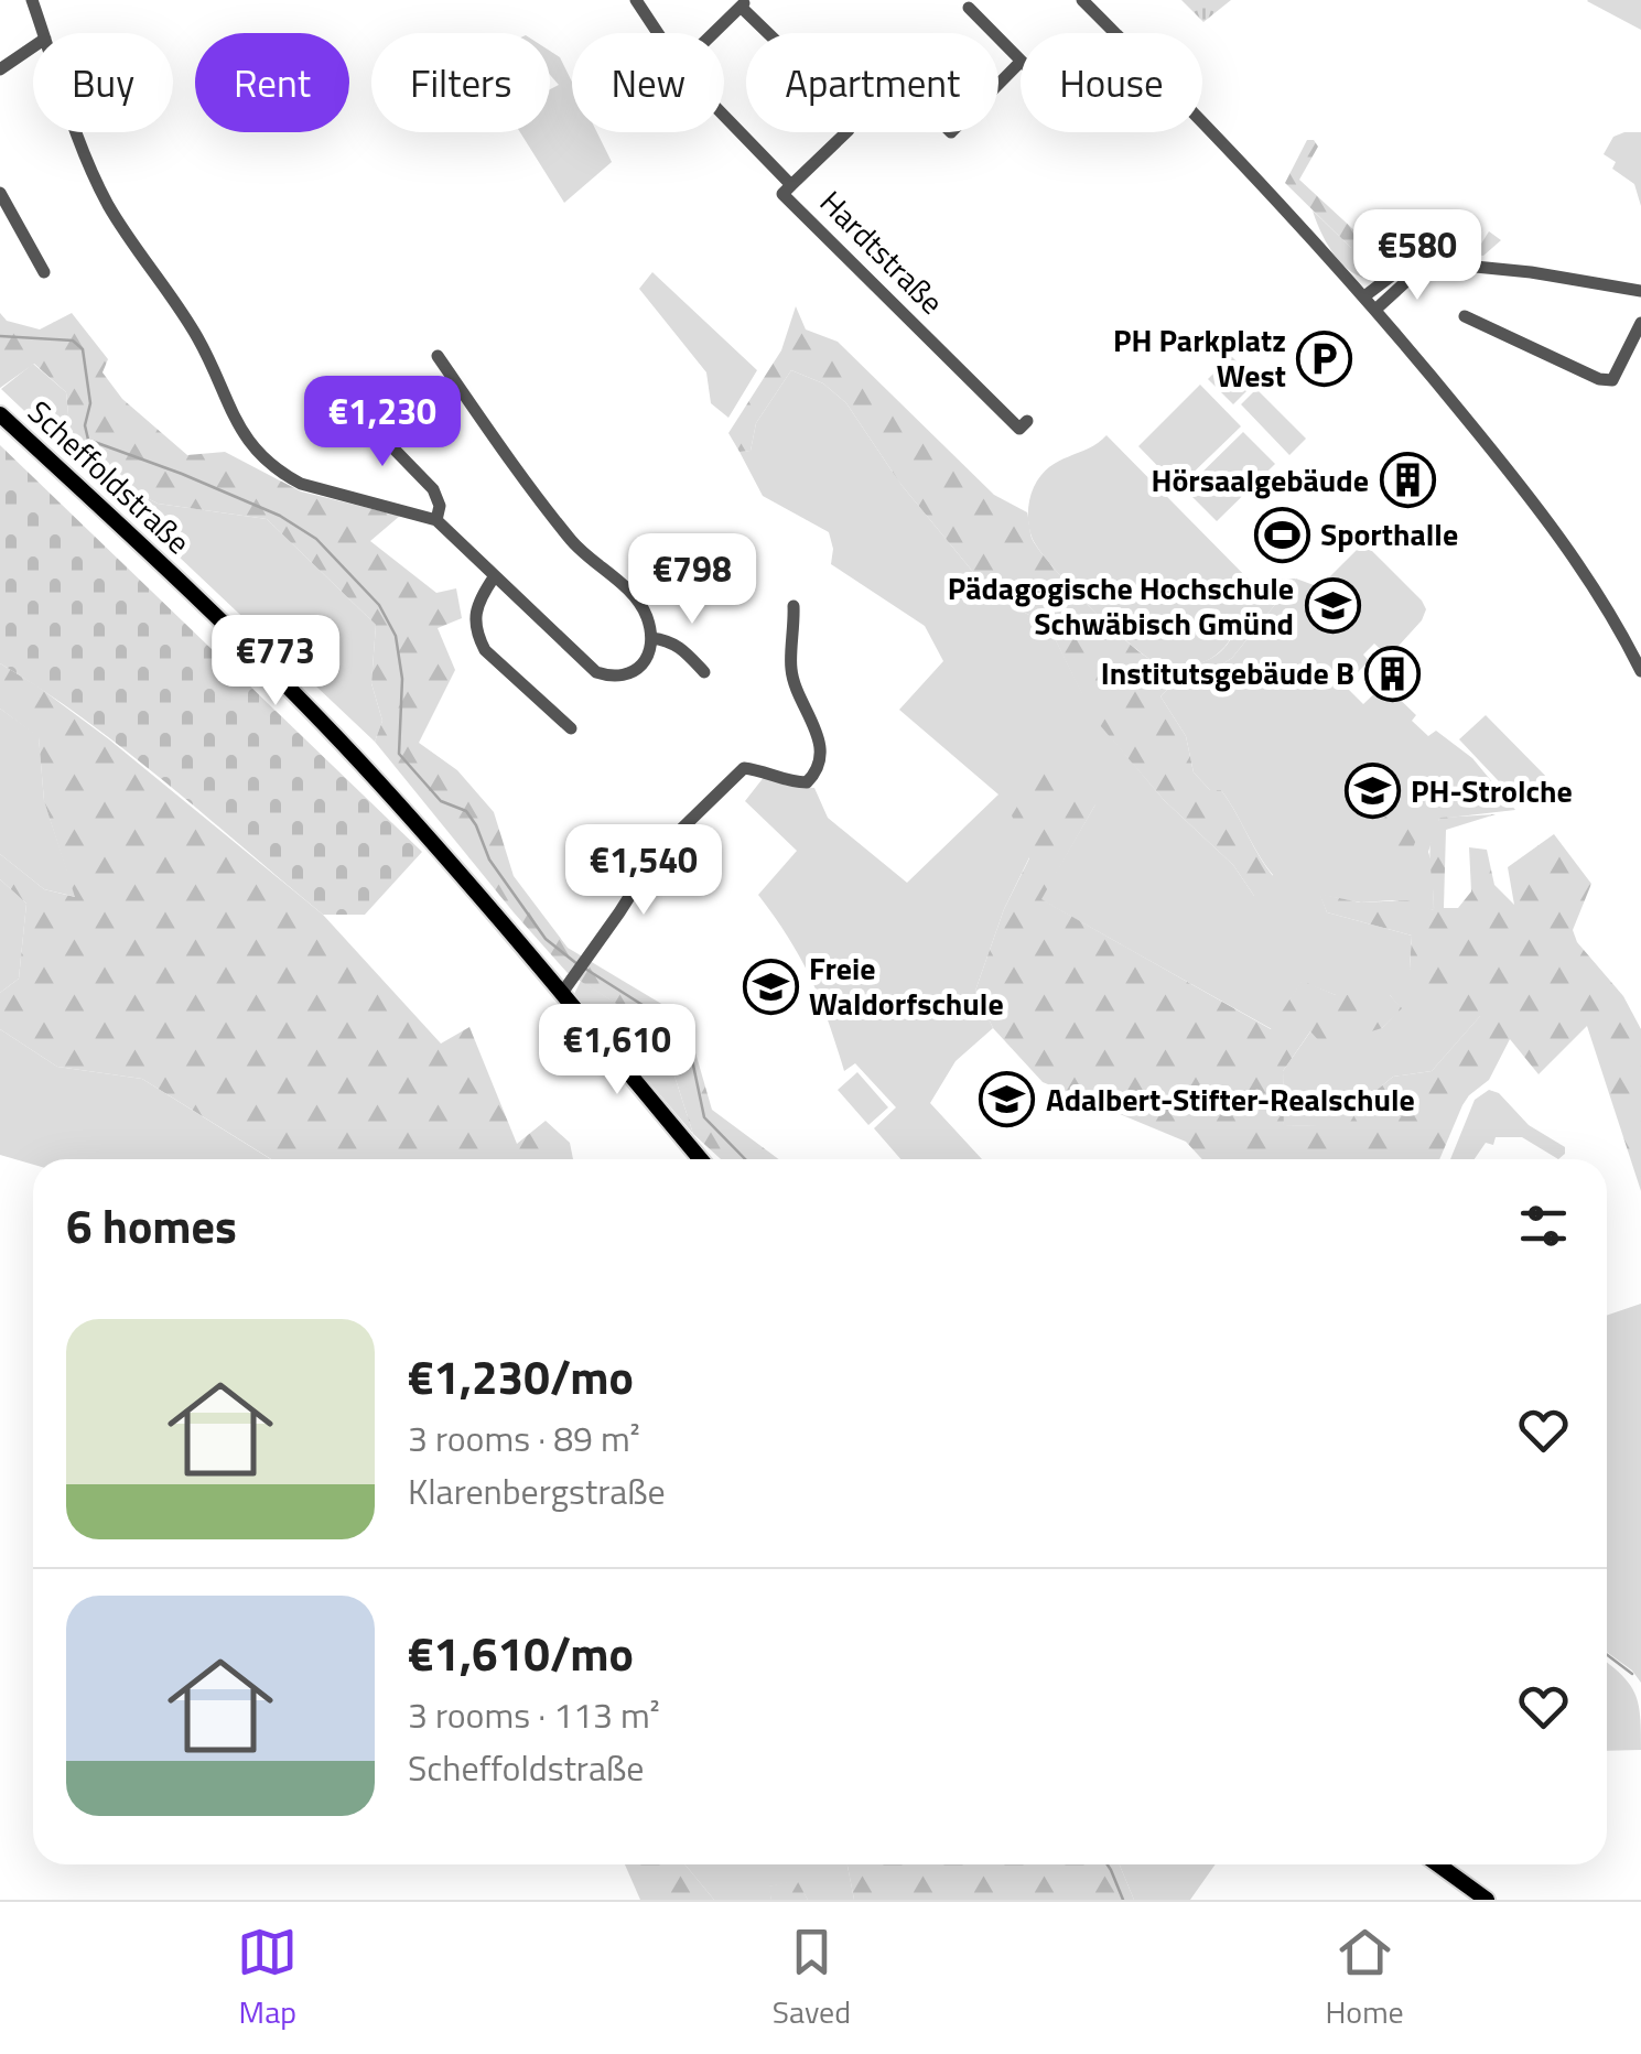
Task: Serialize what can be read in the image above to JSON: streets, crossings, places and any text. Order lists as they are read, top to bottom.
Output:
{
  "streets": {
    "main road": ["Scheffoldstraße"],
    "street": ["Hardtstraße"]
  },
  "places": {
    "parking": ["PH Parkplatz West"],
    "building": ["Hörsaalgebäude", "Institutsgebäude B"],
    "sports": ["Sporthalle"],
    "school or university": [
      "Pädagogische Hochschule Schwäbisch Gmünd",
      "PH-Strolche",
      "Freie Waldorfschule",
      "Adalbert-Stifter-Realschule"
    ]
  },
  "page": {
    "chip": [
      "Buy",
      "Rent",
      "Filters",
      "New",
      "Apartment",
      "House"
    ],
    "price": [
      "€580",
      "€1,230",
      "€798",
      "€773",
      "€1,540",
      "€1,610"
    ],
    "heading": "6 homes",
    "list": [
      {
        "name": "€1,230/mo",
        "note": "3 rooms · 89 m² · Klarenbergstraße"
      },
      {
        "name": "€1,610/mo",
        "note": "3 rooms · 113 m² · Scheffoldstraße"
      }
    ],
    "tabs": ["Map", "Saved", "Home"]
  }
}
